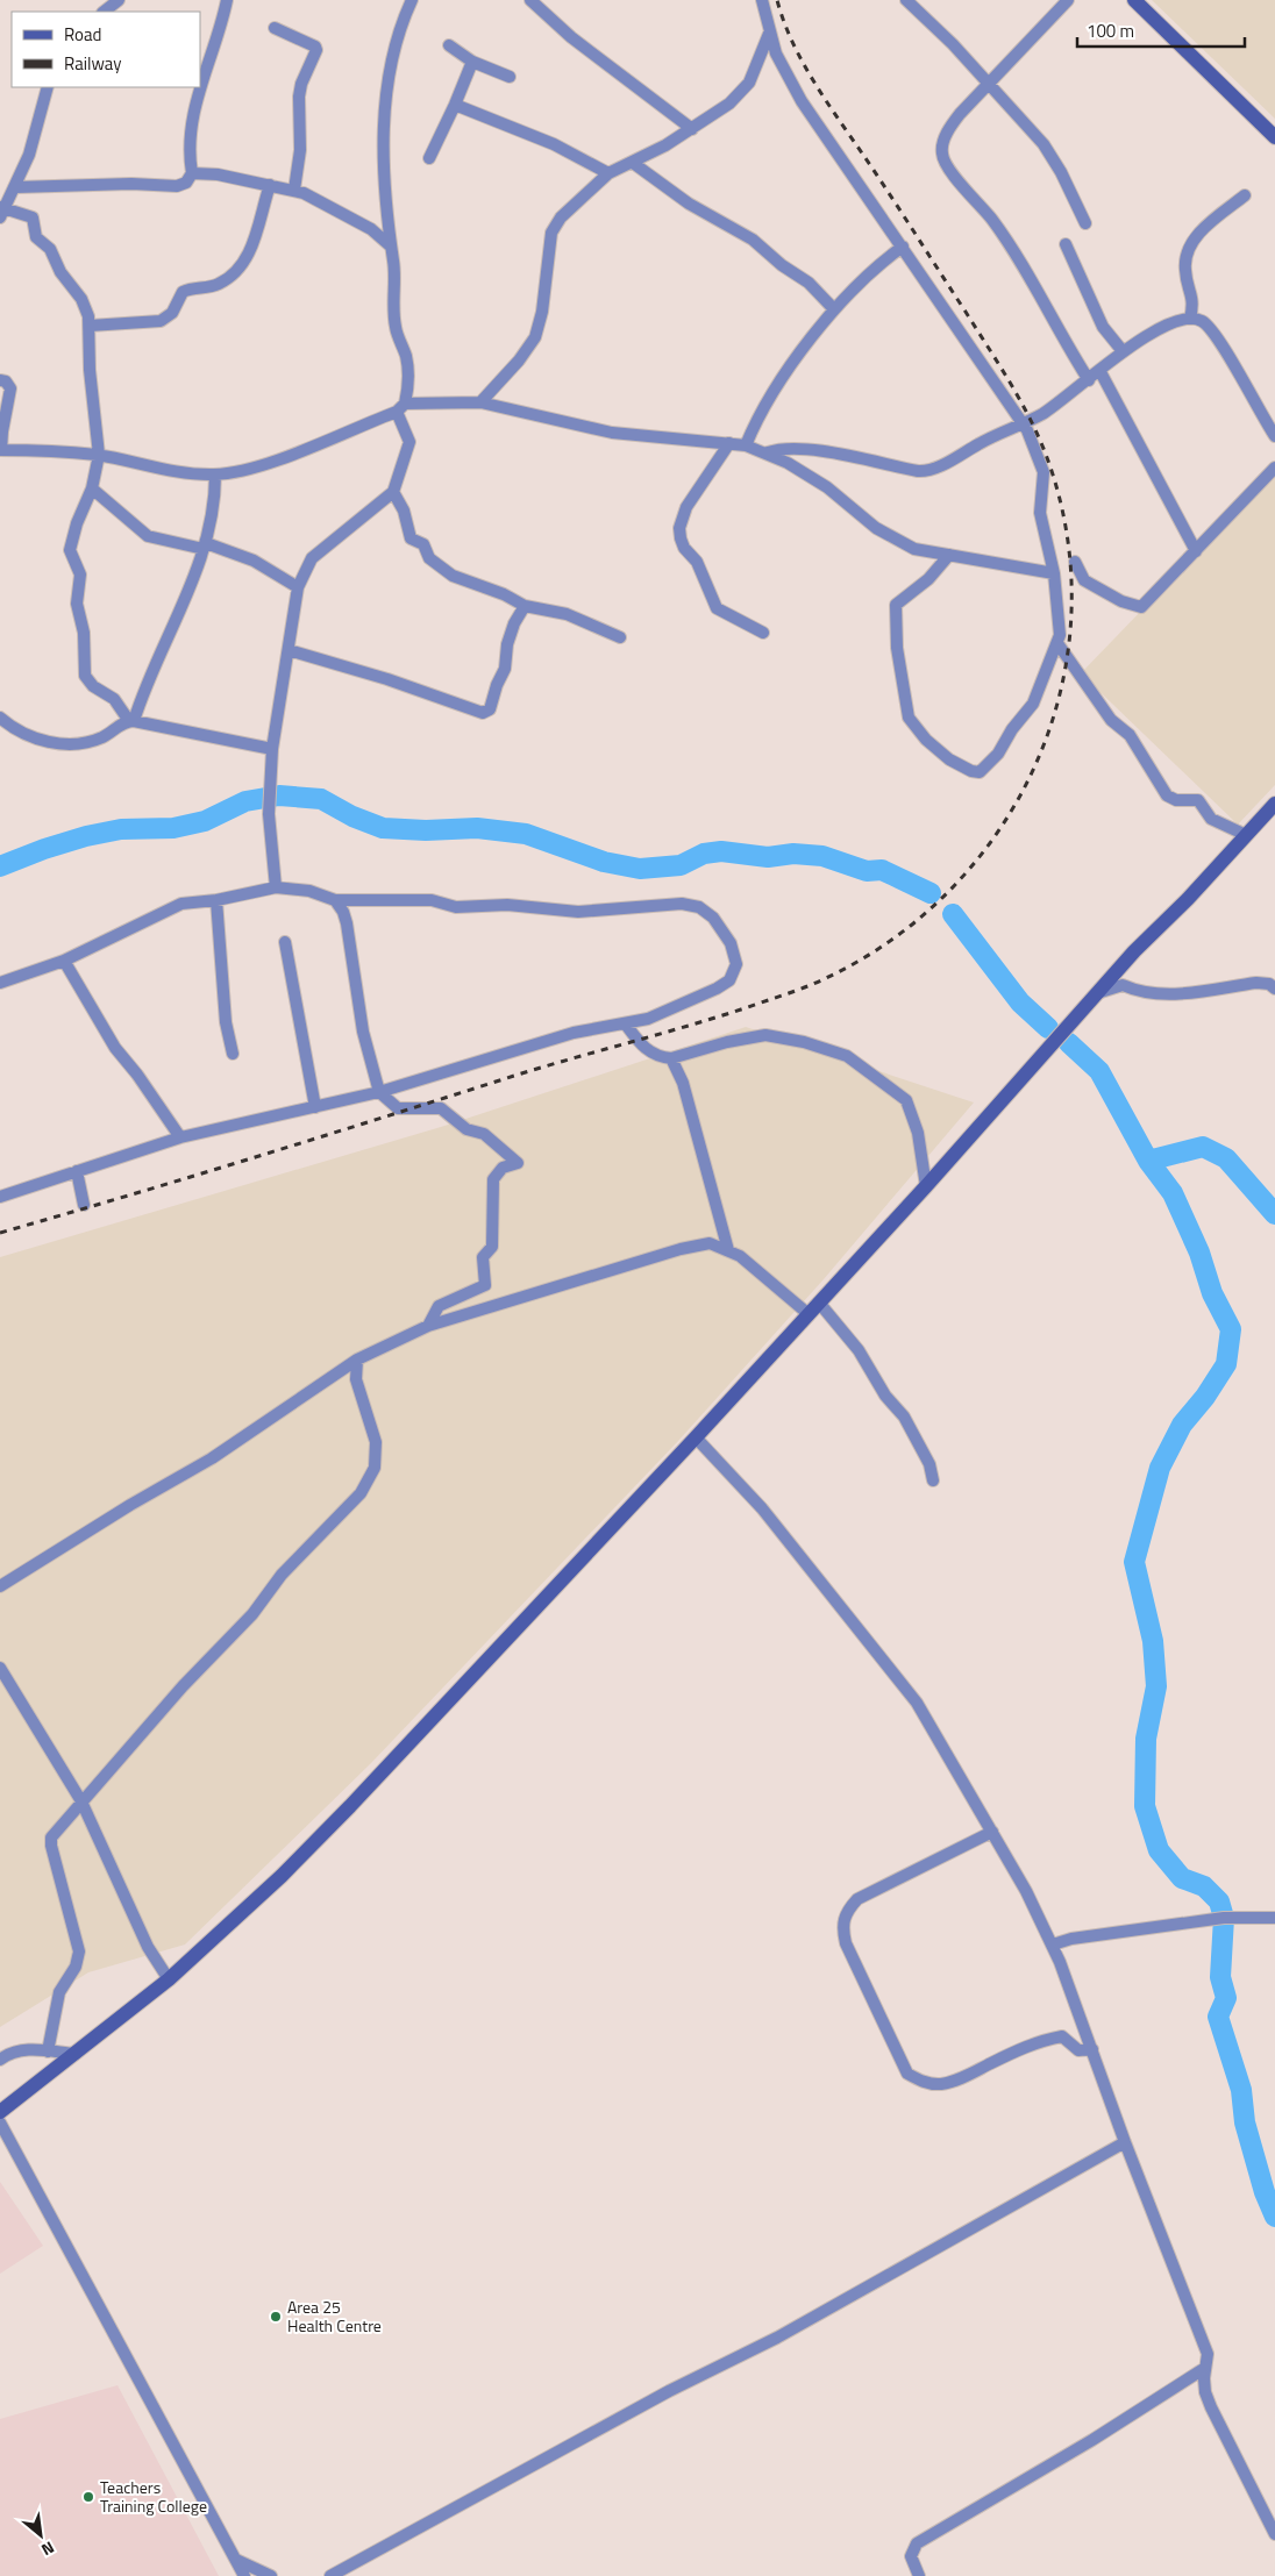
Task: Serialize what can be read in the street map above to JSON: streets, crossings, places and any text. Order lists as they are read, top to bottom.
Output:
{
  "places": ["Area 25 Health Centre", "Teachers Training College"],
  "legend": ["Road", "Railway"],
  "scale_bar": "100 m",
  "north": "bottom right"
}
